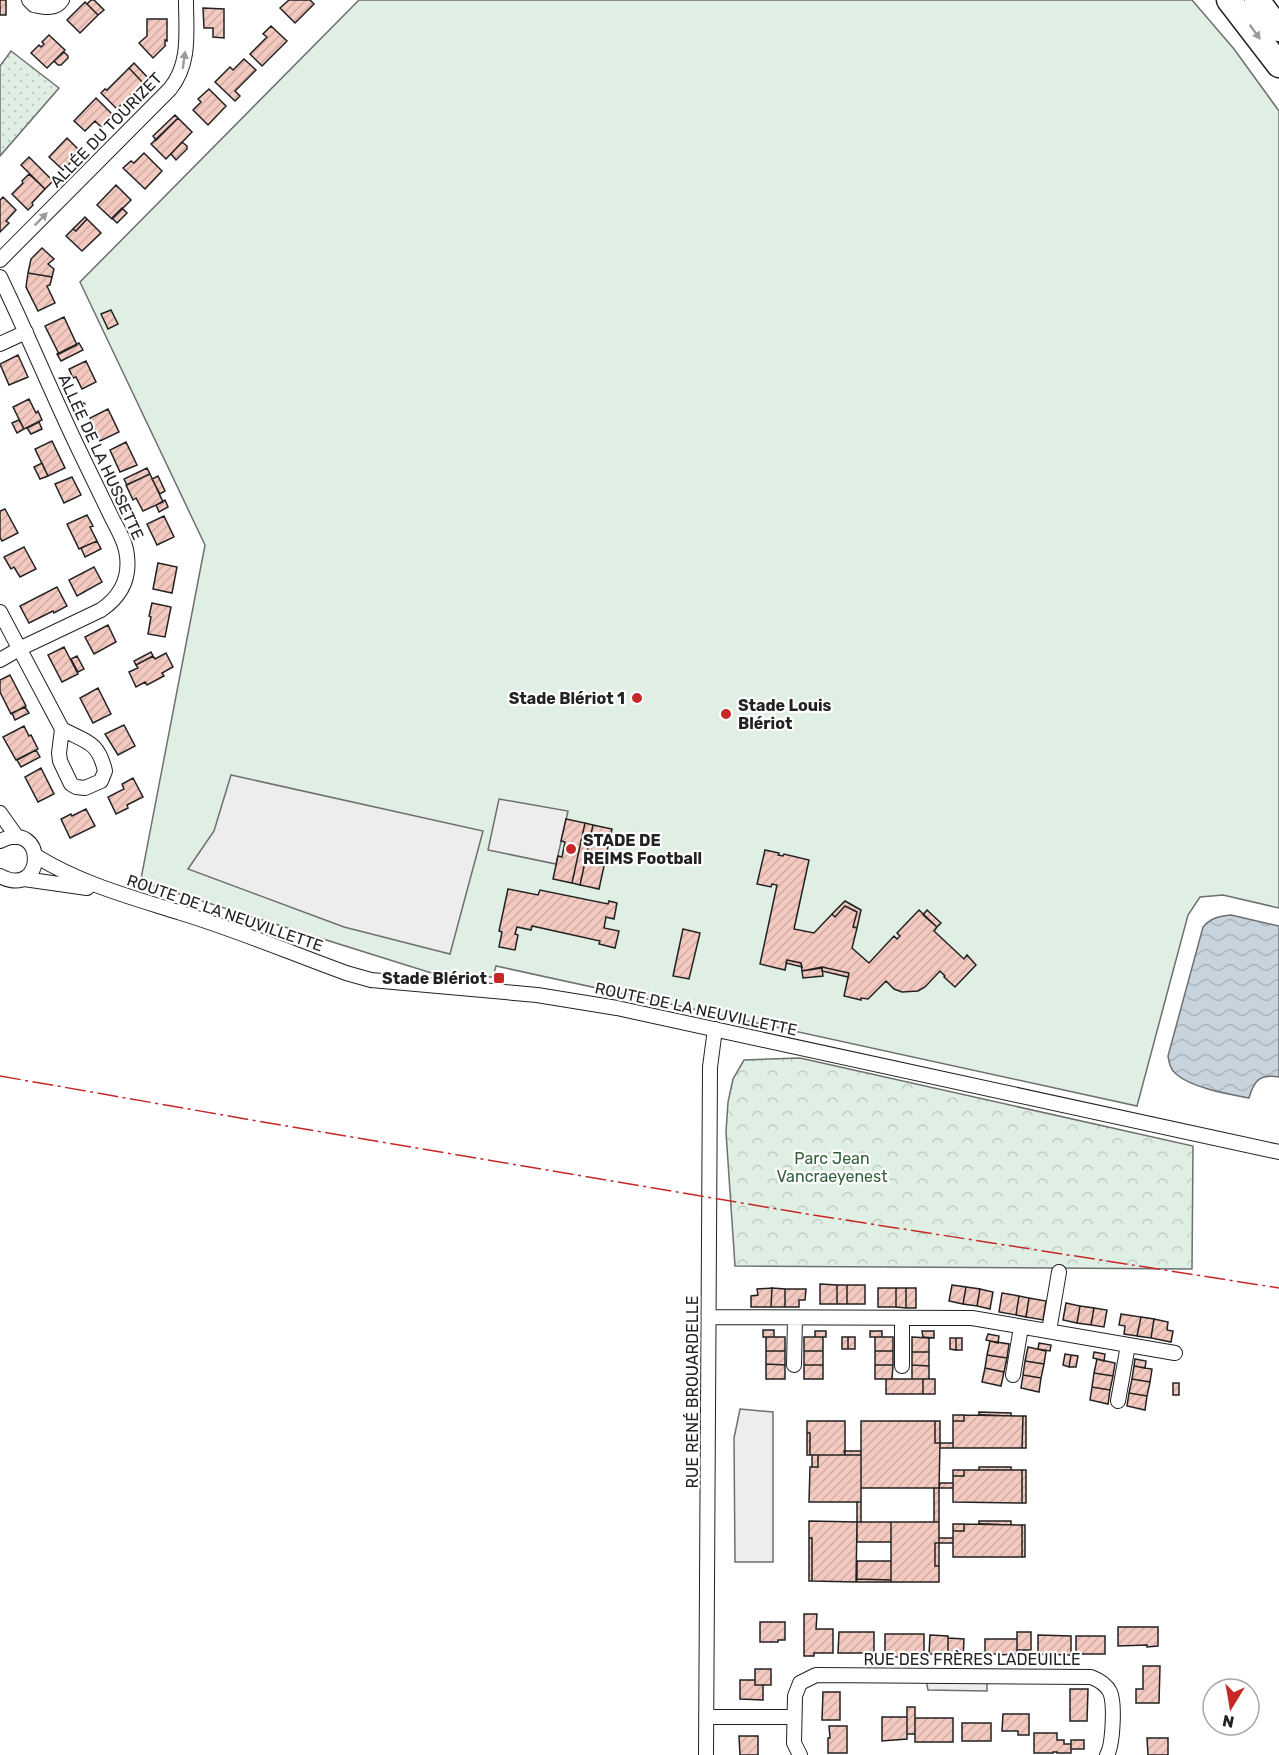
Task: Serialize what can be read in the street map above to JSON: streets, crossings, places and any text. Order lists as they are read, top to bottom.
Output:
{
  "streets": {
    "street": [
      "ALLÉE DU TOURIZET",
      "ALLÉE DE LA HUSSETTE",
      "ROUTE DE LA NEUVILLETTE",
      "RUE RENÉ BROUARDELLE",
      "RUE DES FRÈRES LADEUILLE"
    ]
  },
  "crossings": [
    ["ROUTE DE LA NEUVILLETTE", "RUE RENÉ BROUARDELLE"]
  ],
  "one_way": ["ALLÉE DU TOURIZET"],
  "parks": ["Parc Jean Vancraeyenest"],
  "places": {
    "other": ["Stade Blériot 1", "Stade Louis Blériot", "STADE DE REIMS Football"],
    "transit": ["Stade Blériot"]
  },
  "north": "bottom"
}
